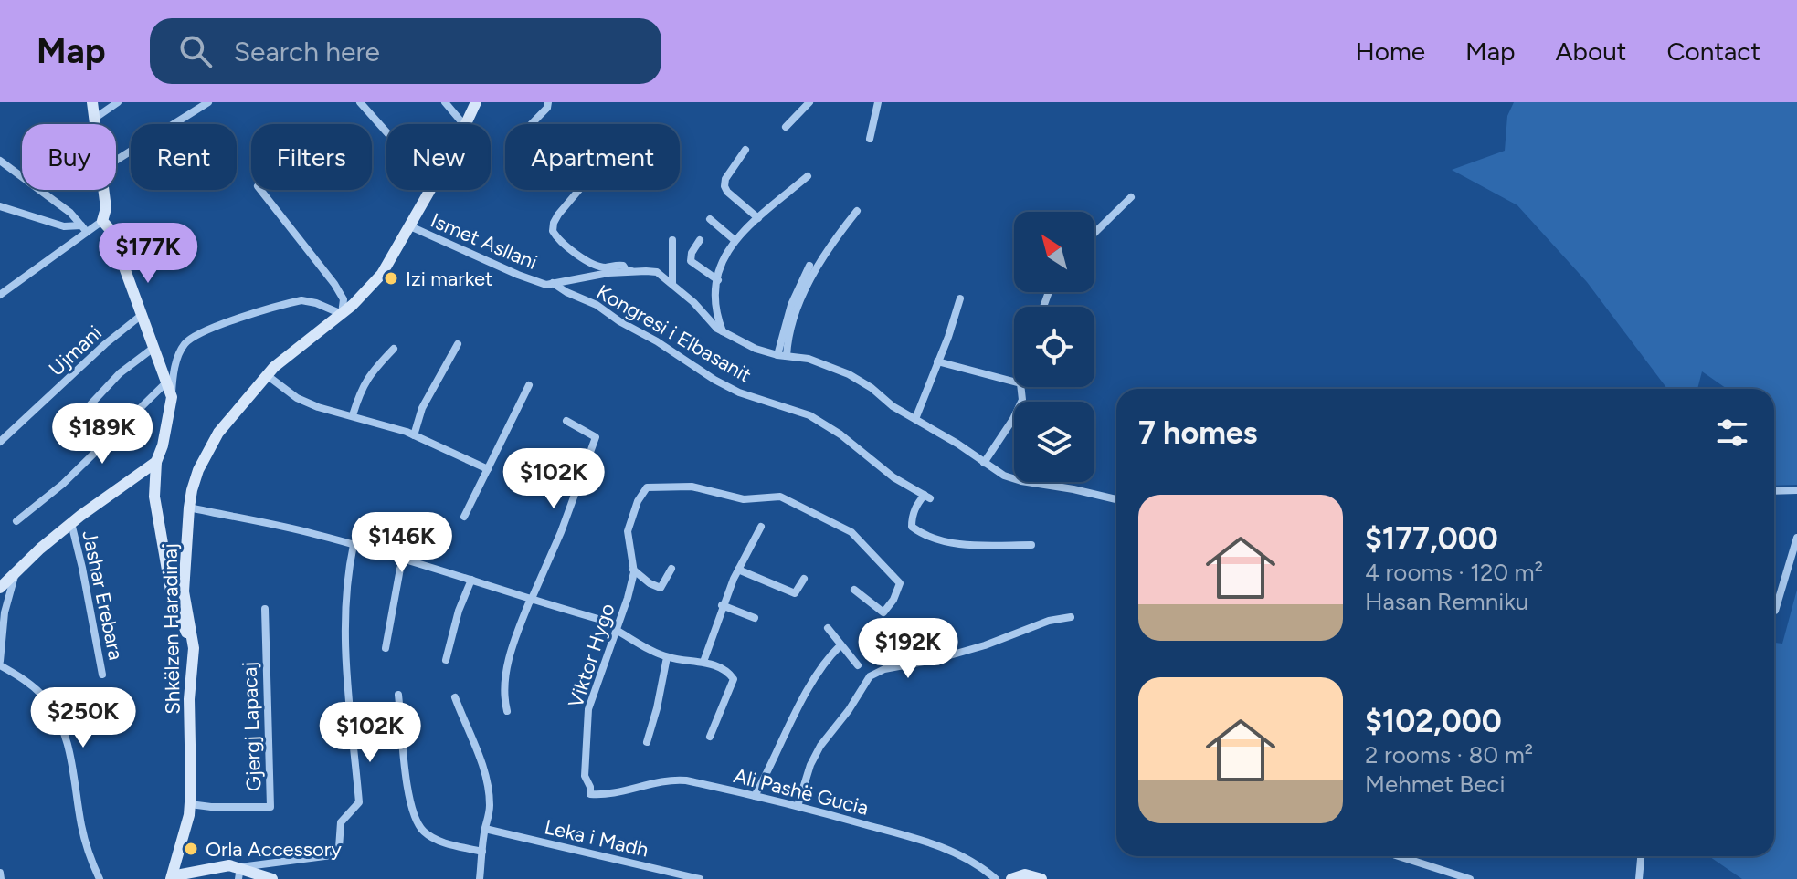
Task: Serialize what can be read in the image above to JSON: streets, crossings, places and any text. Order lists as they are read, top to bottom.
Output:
{
  "streets": {
    "street": [
      "Ismet Asllani",
      "Kongresi i Elbasanit",
      "Ujmani",
      "Jashar Erebara",
      "Shkëlzen Haradinaj",
      "Viktor Hygo",
      "Gjergj Lapacaj",
      "Ali Pashë Gucia",
      "Leka i Madh"
    ]
  },
  "crossings": [
    ["Ismet Asllani", "Kongresi i Elbasanit"],
    ["Ismet Asllani", "Shkëlzen Haradinaj"],
    ["Shkëlzen Haradinaj", "Gjergj Lapacaj"],
    ["Viktor Hygo", "Ali Pashë Gucia"]
  ],
  "places": ["Izi market", "Orla Accessory"],
  "north": "top left",
  "page": {
    "header": "Map",
    "search": "Search here",
    "nav": [
      "Home",
      "Map",
      "About",
      "Contact"
    ],
    "chip": [
      "Buy",
      "Rent",
      "Filters",
      "New",
      "Apartment"
    ],
    "price": [
      "$177K",
      "$189K",
      "$102K",
      "$146K",
      "$192K",
      "$250K",
      "$102K"
    ],
    "heading": "7 homes",
    "list": [
      {
        "name": "$177,000",
        "note": "4 rooms · 120 m² · Hasan Remniku"
      },
      {
        "name": "$102,000",
        "note": "2 rooms · 80 m² · Mehmet Beci"
      }
    ]
  }
}
